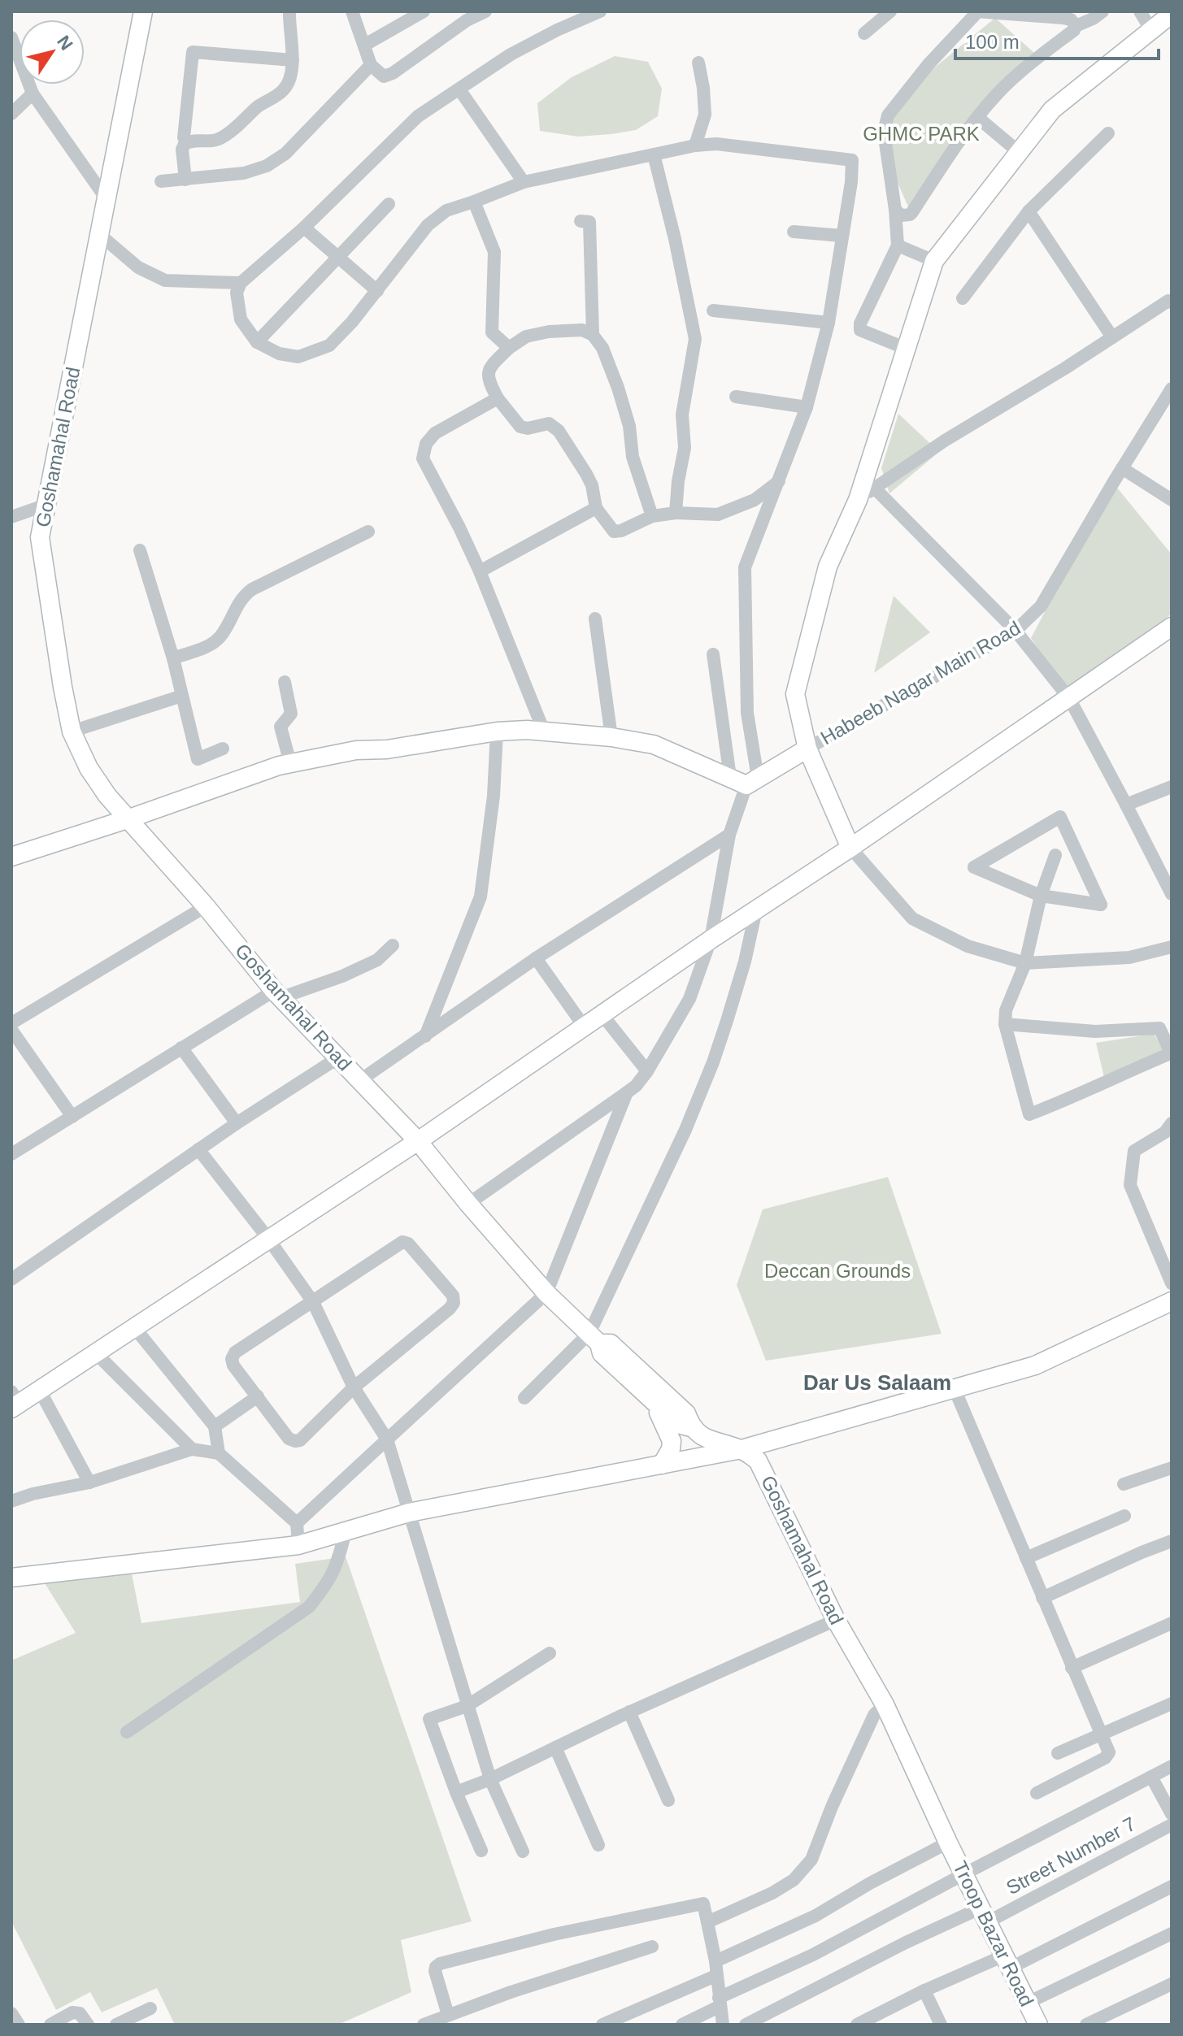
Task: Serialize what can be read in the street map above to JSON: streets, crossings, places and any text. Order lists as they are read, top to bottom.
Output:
{
  "streets": {
    "street": [
      "Goshamahal Road",
      "Habeeb Nagar Main Road",
      "Street Number 7",
      "Troop Bazar Road"
    ]
  },
  "crossings": [
    ["Goshamahal Road", "Troop Bazar Road"],
    ["Street Number 7", "Troop Bazar Road"]
  ],
  "districts": ["Dar Us Salaam"],
  "parks": ["GHMC PARK", "Deccan Grounds"],
  "scale_bar": "100 m",
  "north": "top right"
}
